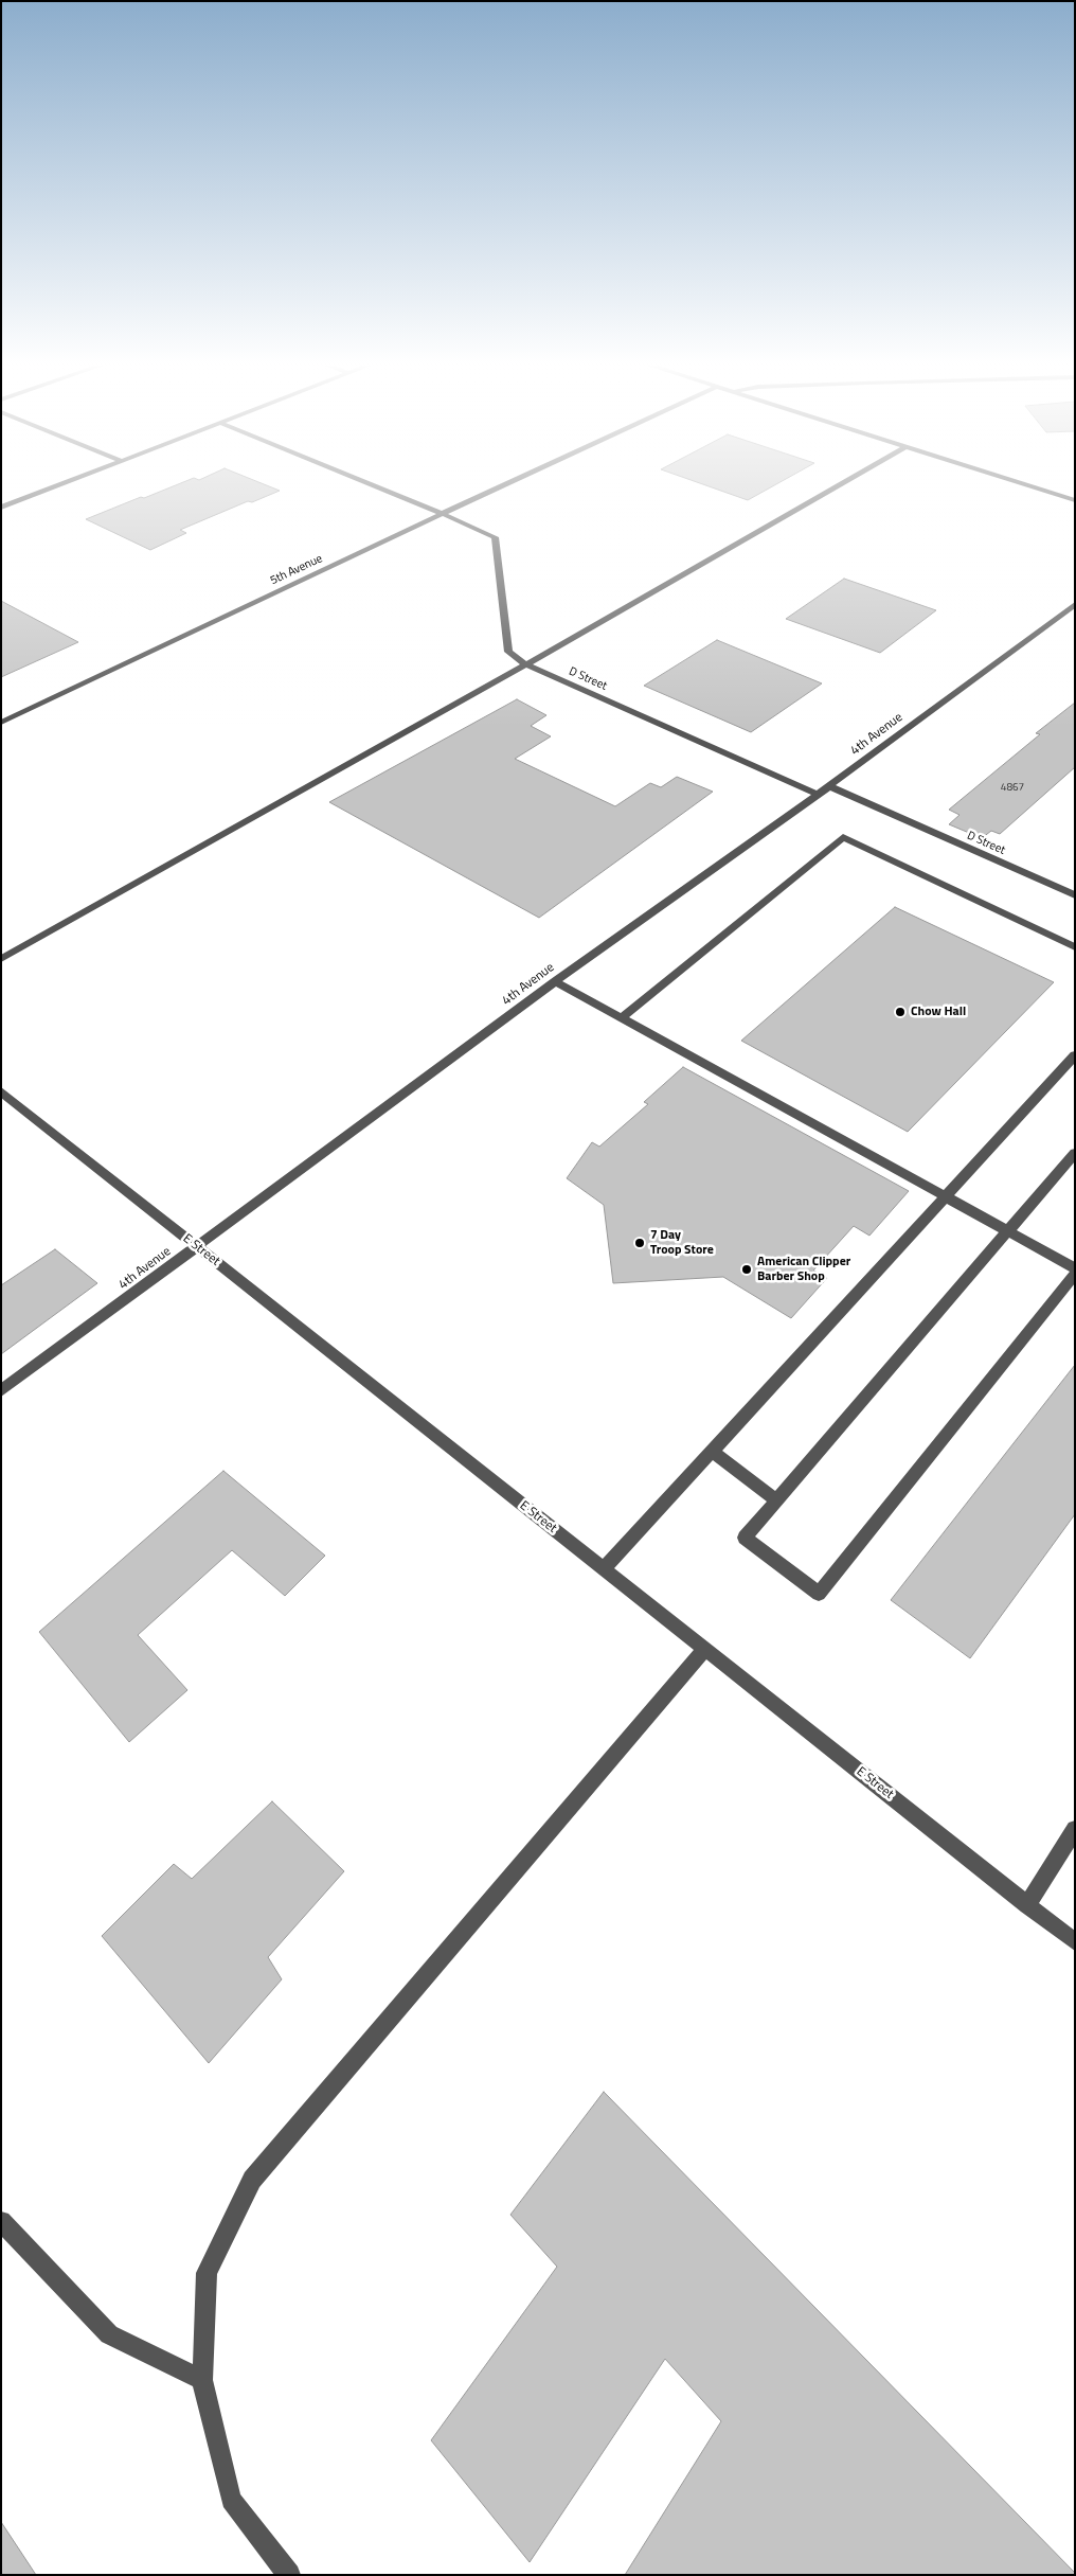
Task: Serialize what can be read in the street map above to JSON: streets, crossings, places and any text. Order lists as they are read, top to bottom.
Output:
{
  "streets": {
    "street": [
      "5th Avenue",
      "D Street",
      "4th Avenue",
      "E Street"
    ]
  },
  "crossings": [
    ["5th Avenue", "D Street"],
    ["D Street", "4th Avenue"],
    ["4th Avenue", "E Street"]
  ],
  "places": ["Chow Hall", "7 Day Troop Store", "American Clipper Barber Shop"],
  "house_numbers": ["4867"]
}
